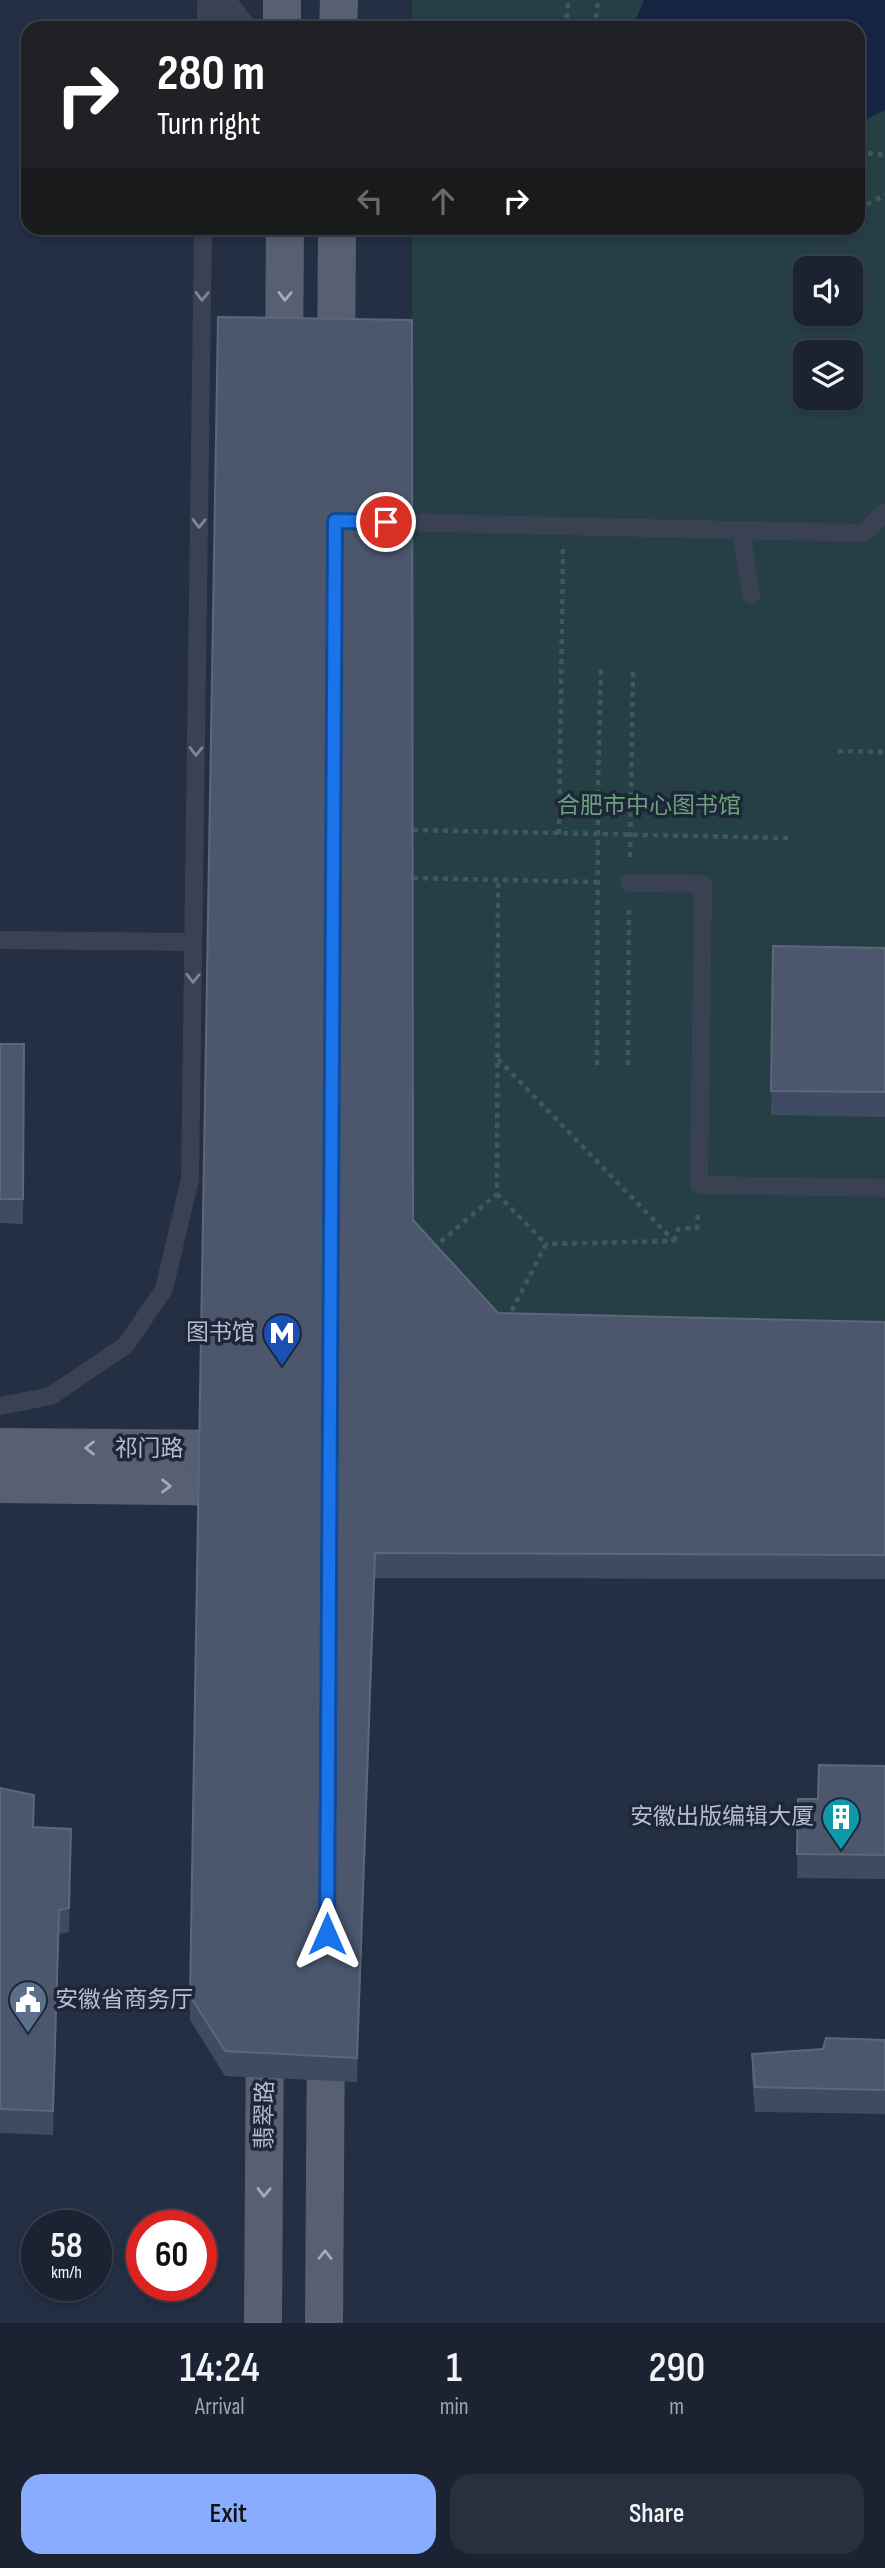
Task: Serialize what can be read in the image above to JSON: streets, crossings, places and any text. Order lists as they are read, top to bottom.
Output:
{
  "streets": {
    "main road": ["祁门路", "翡翠路"]
  },
  "parks": ["合肥市中心图书馆"],
  "places": {
    "metro station": ["图书馆"],
    "building": ["安徽出版编辑大厦"],
    "public building": ["安徽省商务厅"]
  },
  "page": {
    "turn": ["280 m", "Turn right"],
    "speed": "58 km/h",
    "limit": "60",
    "eta": [
      "14:24",
      "Arrival",
      "1",
      "min",
      "290",
      "m"
    ],
    "buttons": ["Exit", "Share"]
  }
}
